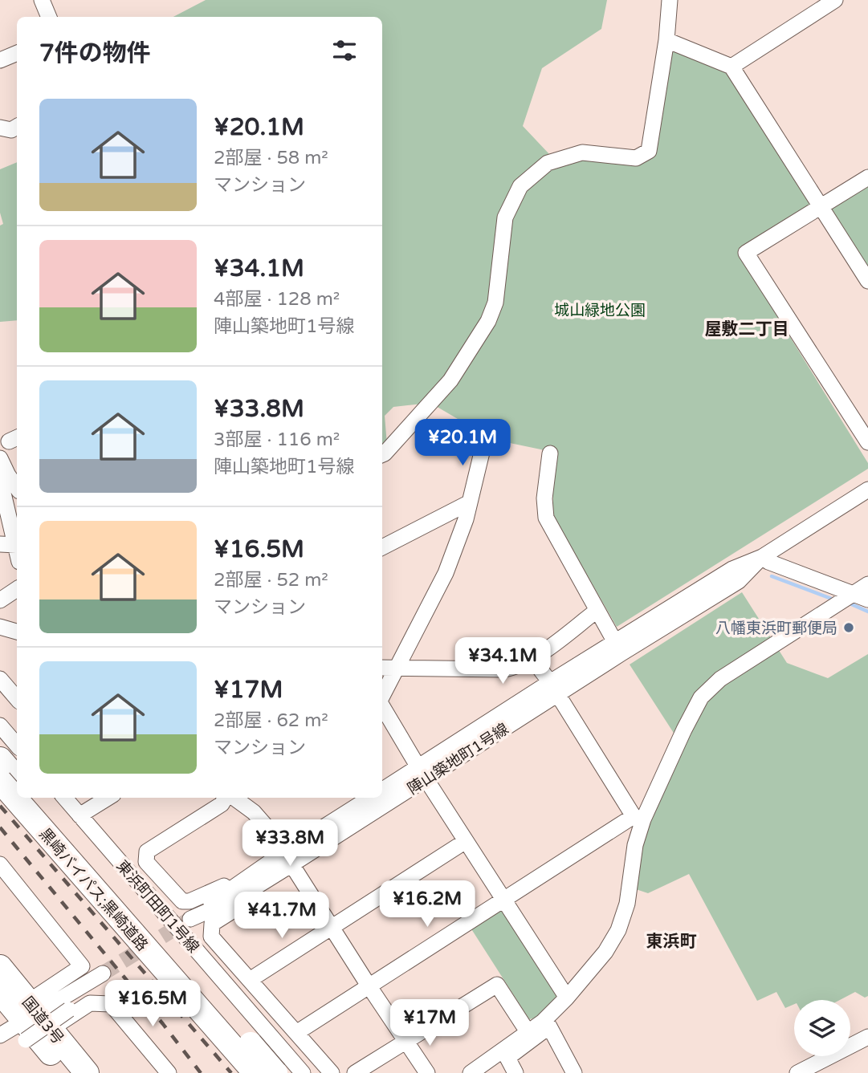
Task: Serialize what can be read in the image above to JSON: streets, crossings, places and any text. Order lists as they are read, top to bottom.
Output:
{
  "streets": {
    "highway": ["黒崎バイパス;黒崎道路", "国道3号"],
    "street": ["陣山築地町1号線", "東浜町田町1号線"]
  },
  "districts": ["屋敷二丁目", "東浜町"],
  "parks": ["城山緑地公園"],
  "places": ["八幡東浜町郵便局"],
  "page": {
    "heading": "7件の物件",
    "list": [
      {
        "name": "¥20.1M",
        "note": "2部屋 · 58 m² · マンション"
      },
      {
        "name": "¥34.1M",
        "note": "4部屋 · 128 m² · 陣山築地町1号線"
      },
      {
        "name": "¥33.8M",
        "note": "3部屋 · 116 m² · 陣山築地町1号線"
      },
      {
        "name": "¥16.5M",
        "note": "2部屋 · 52 m² · マンション"
      },
      {
        "name": "¥17M",
        "note": "2部屋 · 62 m² · マンション"
      }
    ],
    "price": [
      "¥20.1M",
      "¥34.1M",
      "¥33.8M",
      "¥16.2M",
      "¥41.7M",
      "¥16.5M",
      "¥17M"
    ]
  }
}
